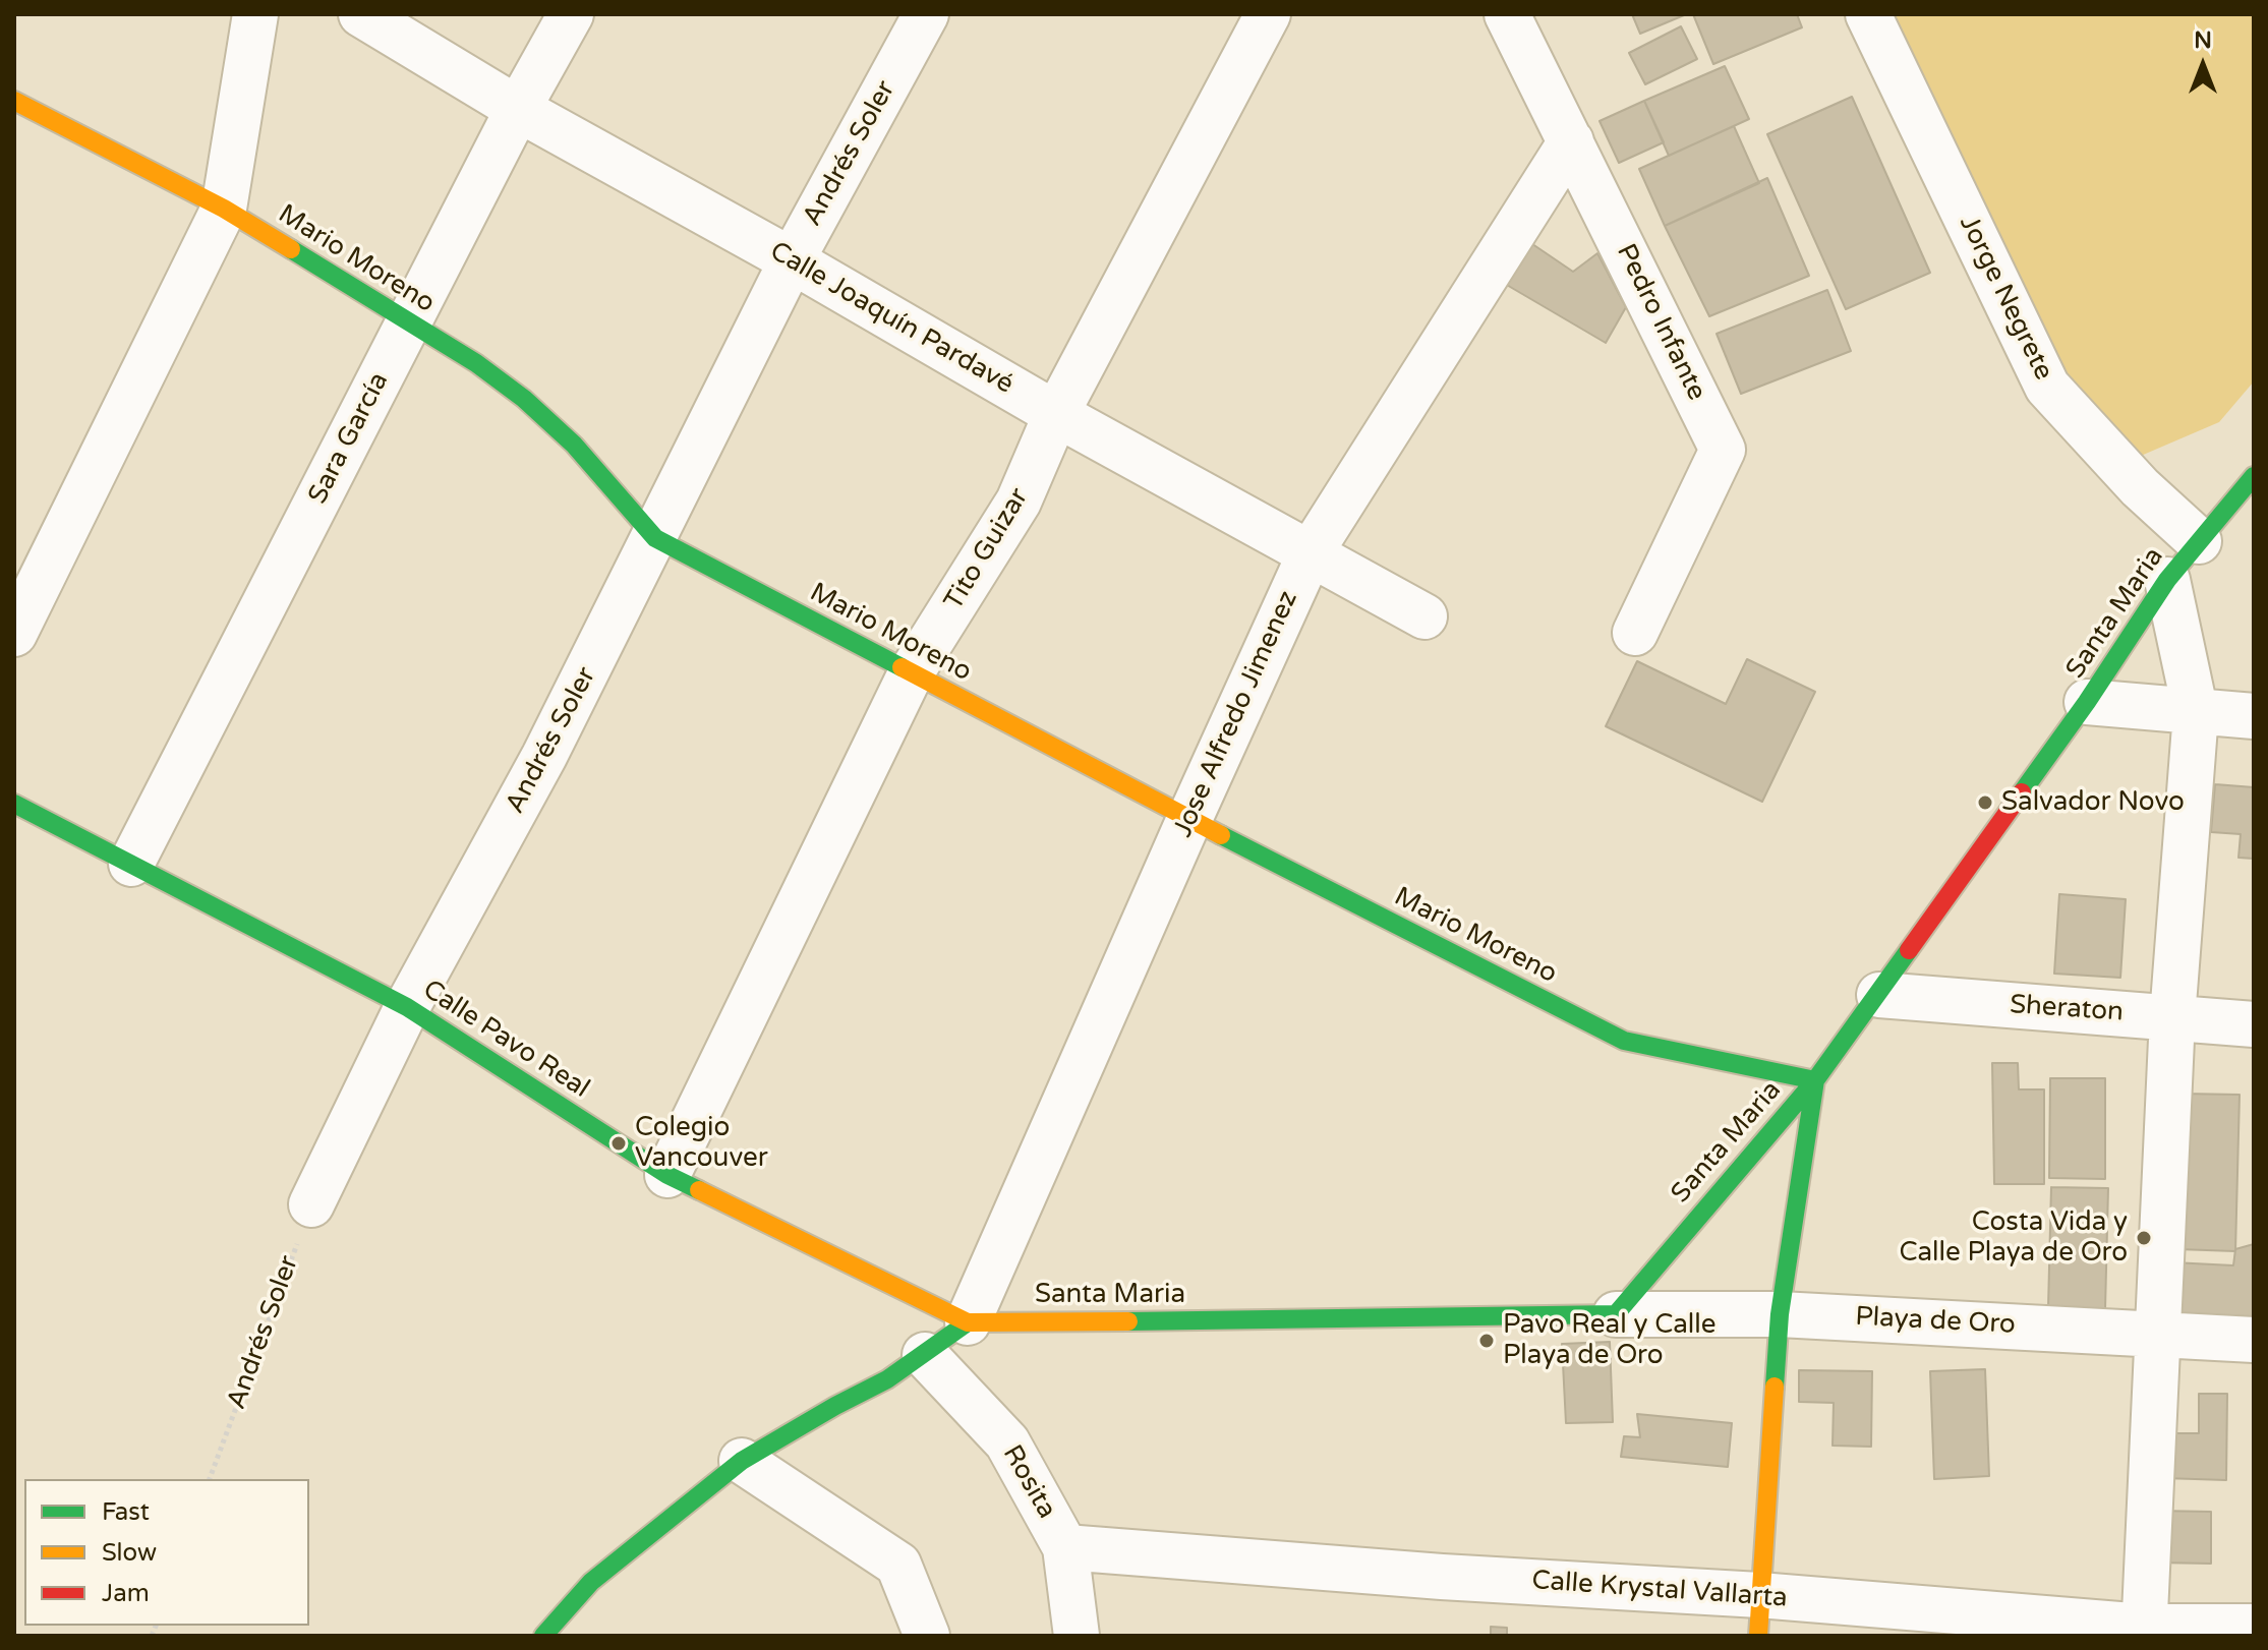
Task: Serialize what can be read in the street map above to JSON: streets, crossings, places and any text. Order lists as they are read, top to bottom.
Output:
{
  "streets": {
    "street": [
      "Andrés Soler",
      "Mario Moreno",
      "Jorge Negrete",
      "Calle Joaquín Pardavé",
      "Pedro Infante",
      "Sara García",
      "Tito Guizar",
      "Santa Maria",
      "Jose Alfredo Jimenez",
      "Sheraton",
      "Calle Pavo Real",
      "Playa de Oro",
      "Rosita",
      "Calle Krystal Vallarta"
    ]
  },
  "crossings": [
    ["Andrés Soler", "Mario Moreno"],
    ["Andrés Soler", "Calle Joaquín Pardavé"],
    ["Andrés Soler", "Calle Pavo Real"],
    ["Mario Moreno", "Sara García"],
    ["Mario Moreno", "Tito Guizar"],
    ["Mario Moreno", "Santa Maria"],
    ["Mario Moreno", "Jose Alfredo Jimenez"],
    ["Jorge Negrete", "Santa Maria"],
    ["Calle Joaquín Pardavé", "Sara García"],
    ["Calle Joaquín Pardavé", "Tito Guizar"],
    ["Calle Joaquín Pardavé", "Jose Alfredo Jimenez"],
    ["Pedro Infante", "Jose Alfredo Jimenez"],
    ["Sara García", "Calle Pavo Real"],
    ["Tito Guizar", "Calle Pavo Real"],
    ["Santa Maria", "Jose Alfredo Jimenez"],
    ["Santa Maria", "Sheraton"],
    ["Santa Maria", "Calle Pavo Real"],
    ["Santa Maria", "Playa de Oro"],
    ["Jose Alfredo Jimenez", "Calle Pavo Real"],
    ["Rosita", "Calle Krystal Vallarta"]
  ],
  "places": [
    "Salvador Novo",
    "Colegio Vancouver",
    "Costa Vida y Calle Playa de Oro",
    "Pavo Real y Calle Playa de Oro"
  ],
  "legend": ["Fast", "Slow", "Jam"],
  "north": "top"
}
